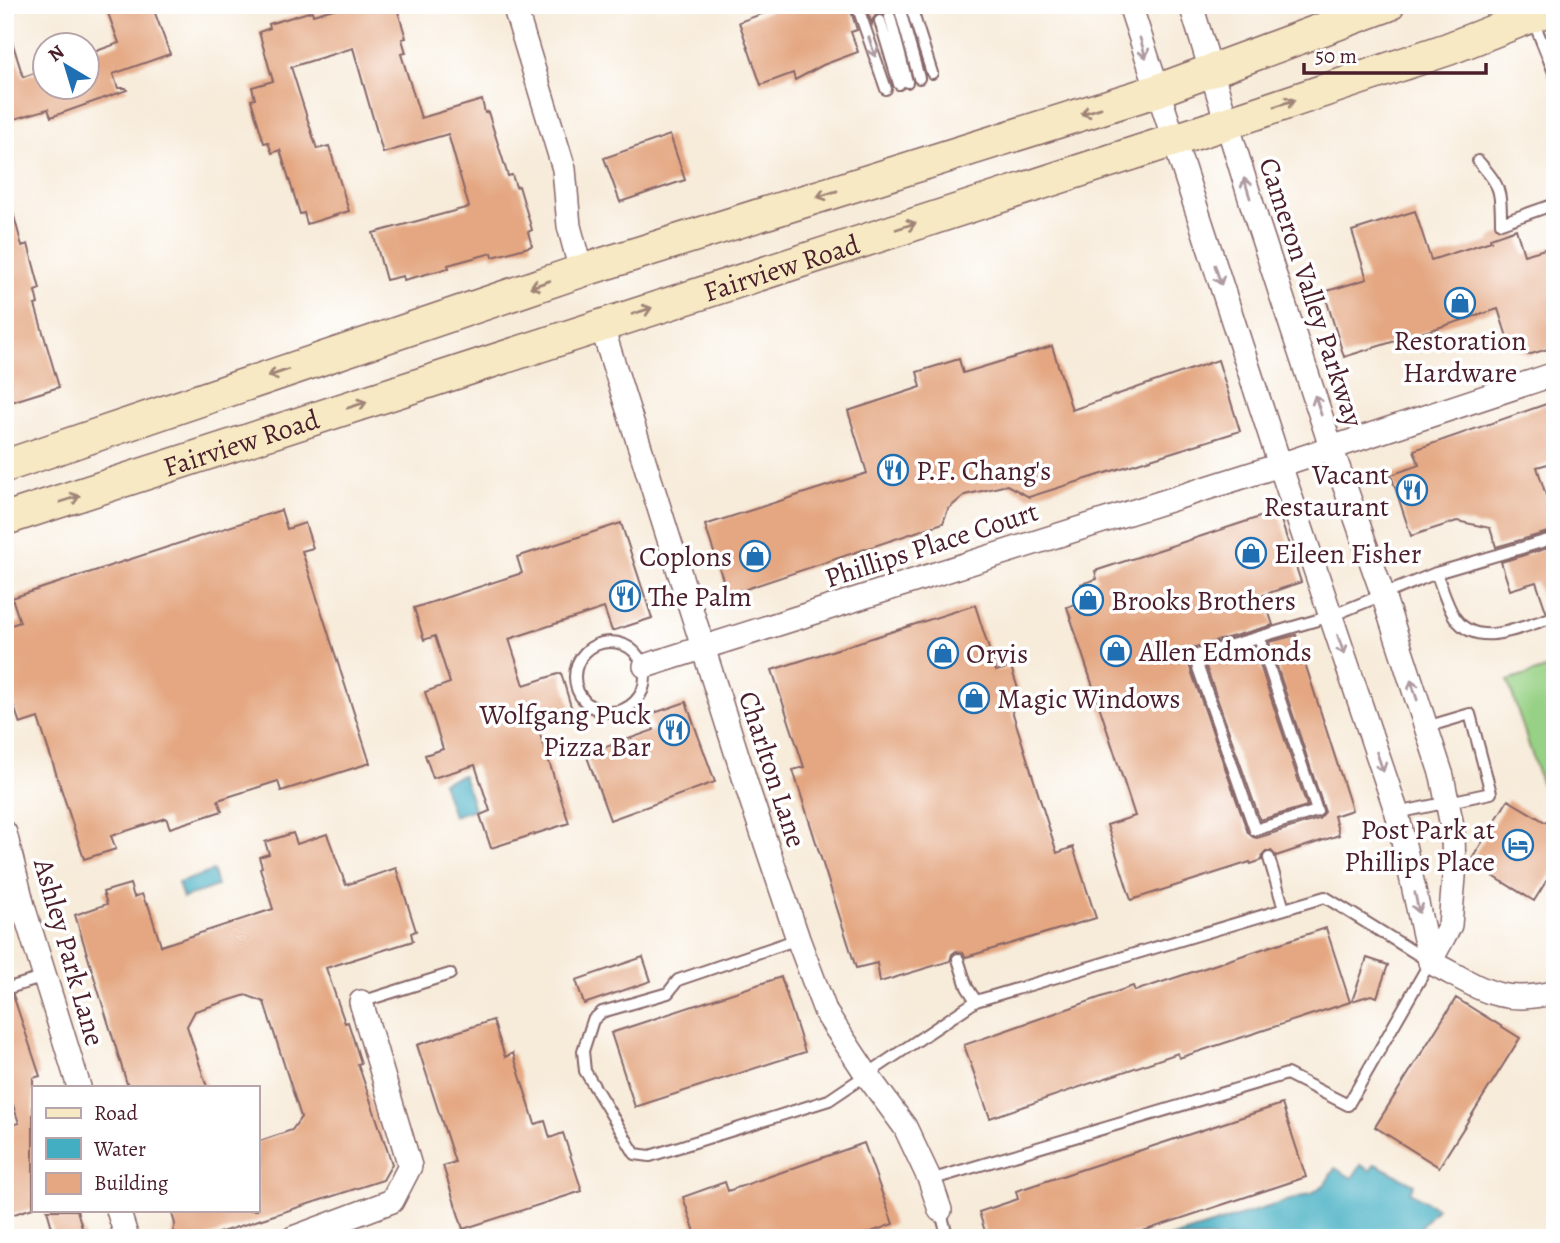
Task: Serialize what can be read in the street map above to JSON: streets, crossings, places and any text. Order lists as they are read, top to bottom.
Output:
{
  "streets": {
    "main road": ["Fairview Road"],
    "street": [
      "Cameron Valley Parkway",
      "Phillips Place Court",
      "Charlton Lane",
      "Ashley Park Lane"
    ]
  },
  "crossings": [
    ["Fairview Road", "Cameron Valley Parkway"],
    ["Fairview Road", "Charlton Lane"],
    ["Cameron Valley Parkway", "Phillips Place Court"],
    ["Phillips Place Court", "Charlton Lane"]
  ],
  "places": {
    "shop": [
      "Restoration Hardware",
      "Eileen Fisher",
      "Coplons",
      "Brooks Brothers",
      "Allen Edmonds",
      "Orvis",
      "Magic Windows"
    ],
    "restaurant": [
      "P.F. Chang's",
      "Vacant Restaurant",
      "The Palm",
      "Wolfgang Puck Pizza Bar"
    ],
    "hotel": ["Post Park at Phillips Place"]
  },
  "legend": ["Road", "Water", "Building"],
  "scale_bar": "50 m",
  "north": "top left"
}
